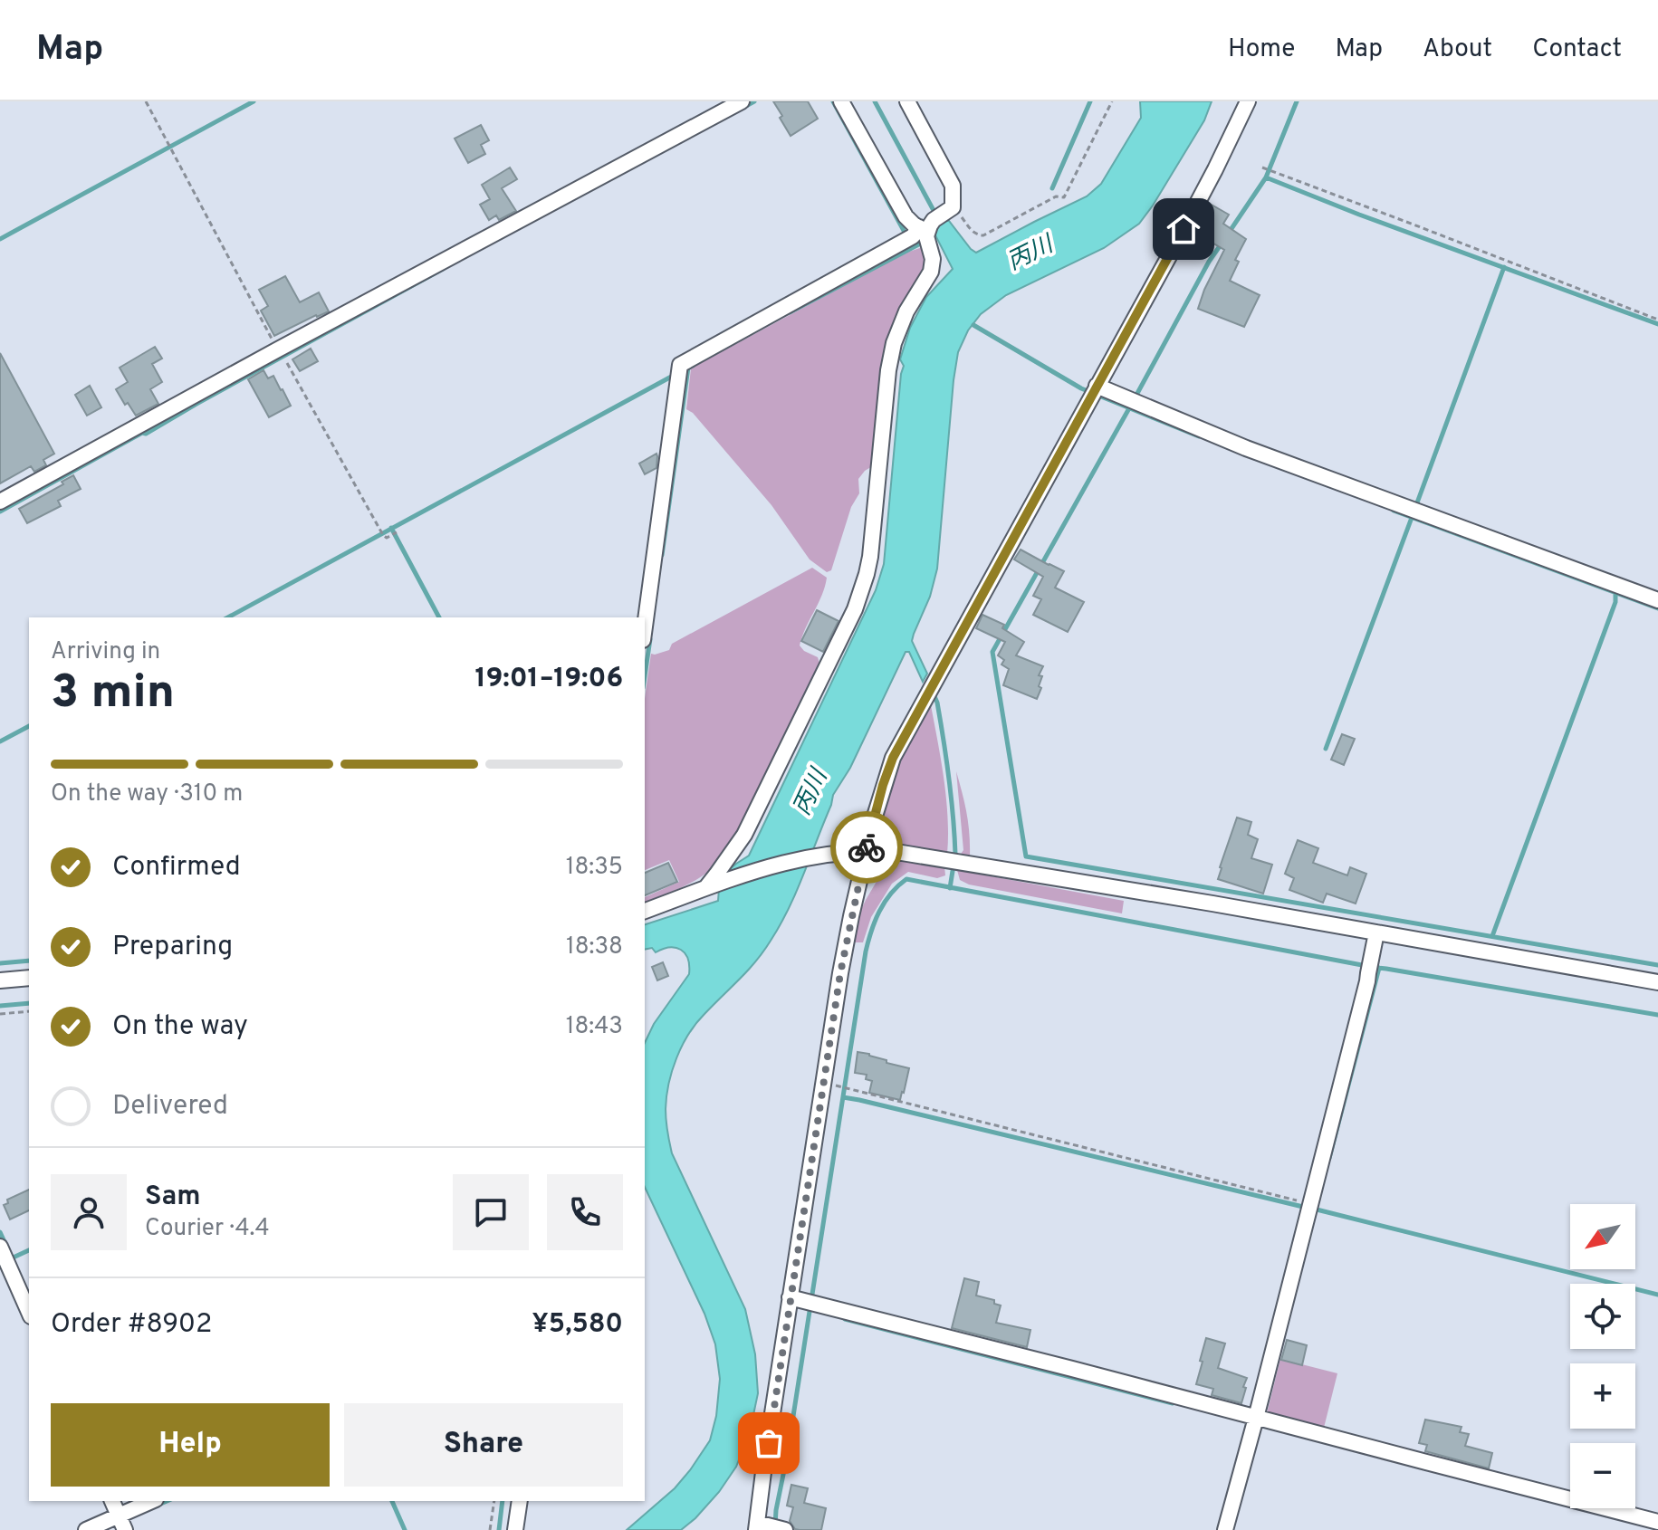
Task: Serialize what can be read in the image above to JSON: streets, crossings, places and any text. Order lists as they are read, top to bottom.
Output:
{
  "water": ["丙川"],
  "north": "bottom left",
  "page": {
    "header": "Map",
    "nav": [
      "Home",
      "Map",
      "About",
      "Contact"
    ],
    "heading": ["3 min", "Arriving in", "19:01–19:06"],
    "panel": [
      "Sam",
      "Courier · 4.4",
      "Order #8902",
      "¥5,580"
    ],
    "bar": "On the way · 310 m",
    "list": [
      ["Confirmed", "18:35"],
      ["Preparing", "18:38"],
      ["On the way", "18:43"],
      "Delivered"
    ],
    "map_buttons": ["+", "−"],
    "buttons": ["Help", "Share"]
  }
}
